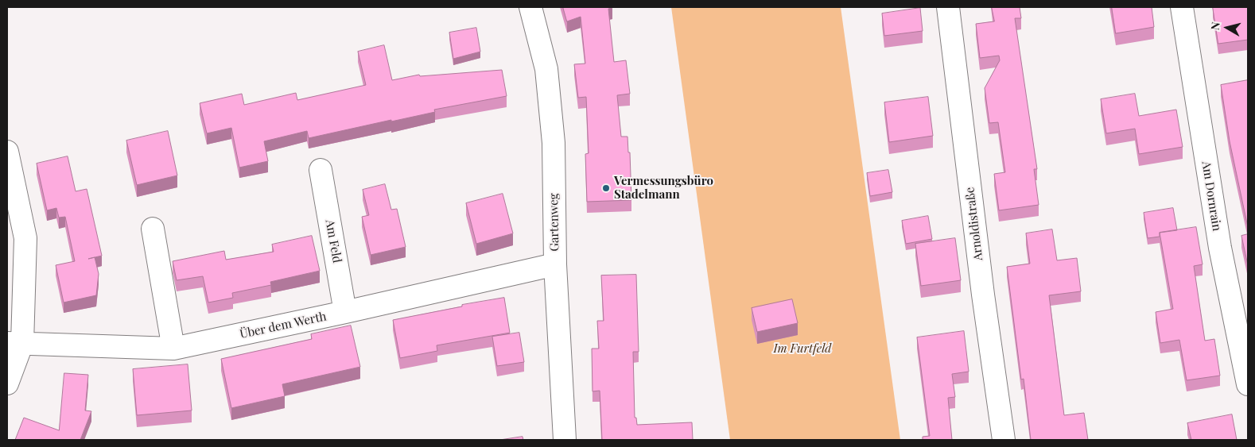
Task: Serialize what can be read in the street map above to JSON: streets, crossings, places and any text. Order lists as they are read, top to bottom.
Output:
{
  "streets": {
    "street": [
      "Am Dornrain",
      "Gartenweg",
      "Arnoldistraße",
      "Am Feld",
      "Über dem Werth"
    ]
  },
  "crossings": [
    ["Gartenweg", "Über dem Werth"],
    ["Am Feld", "Über dem Werth"]
  ],
  "parks": ["Im Furtfeld"],
  "places": ["Vermessungsbüro Stadelmann"],
  "north": "left"
}
